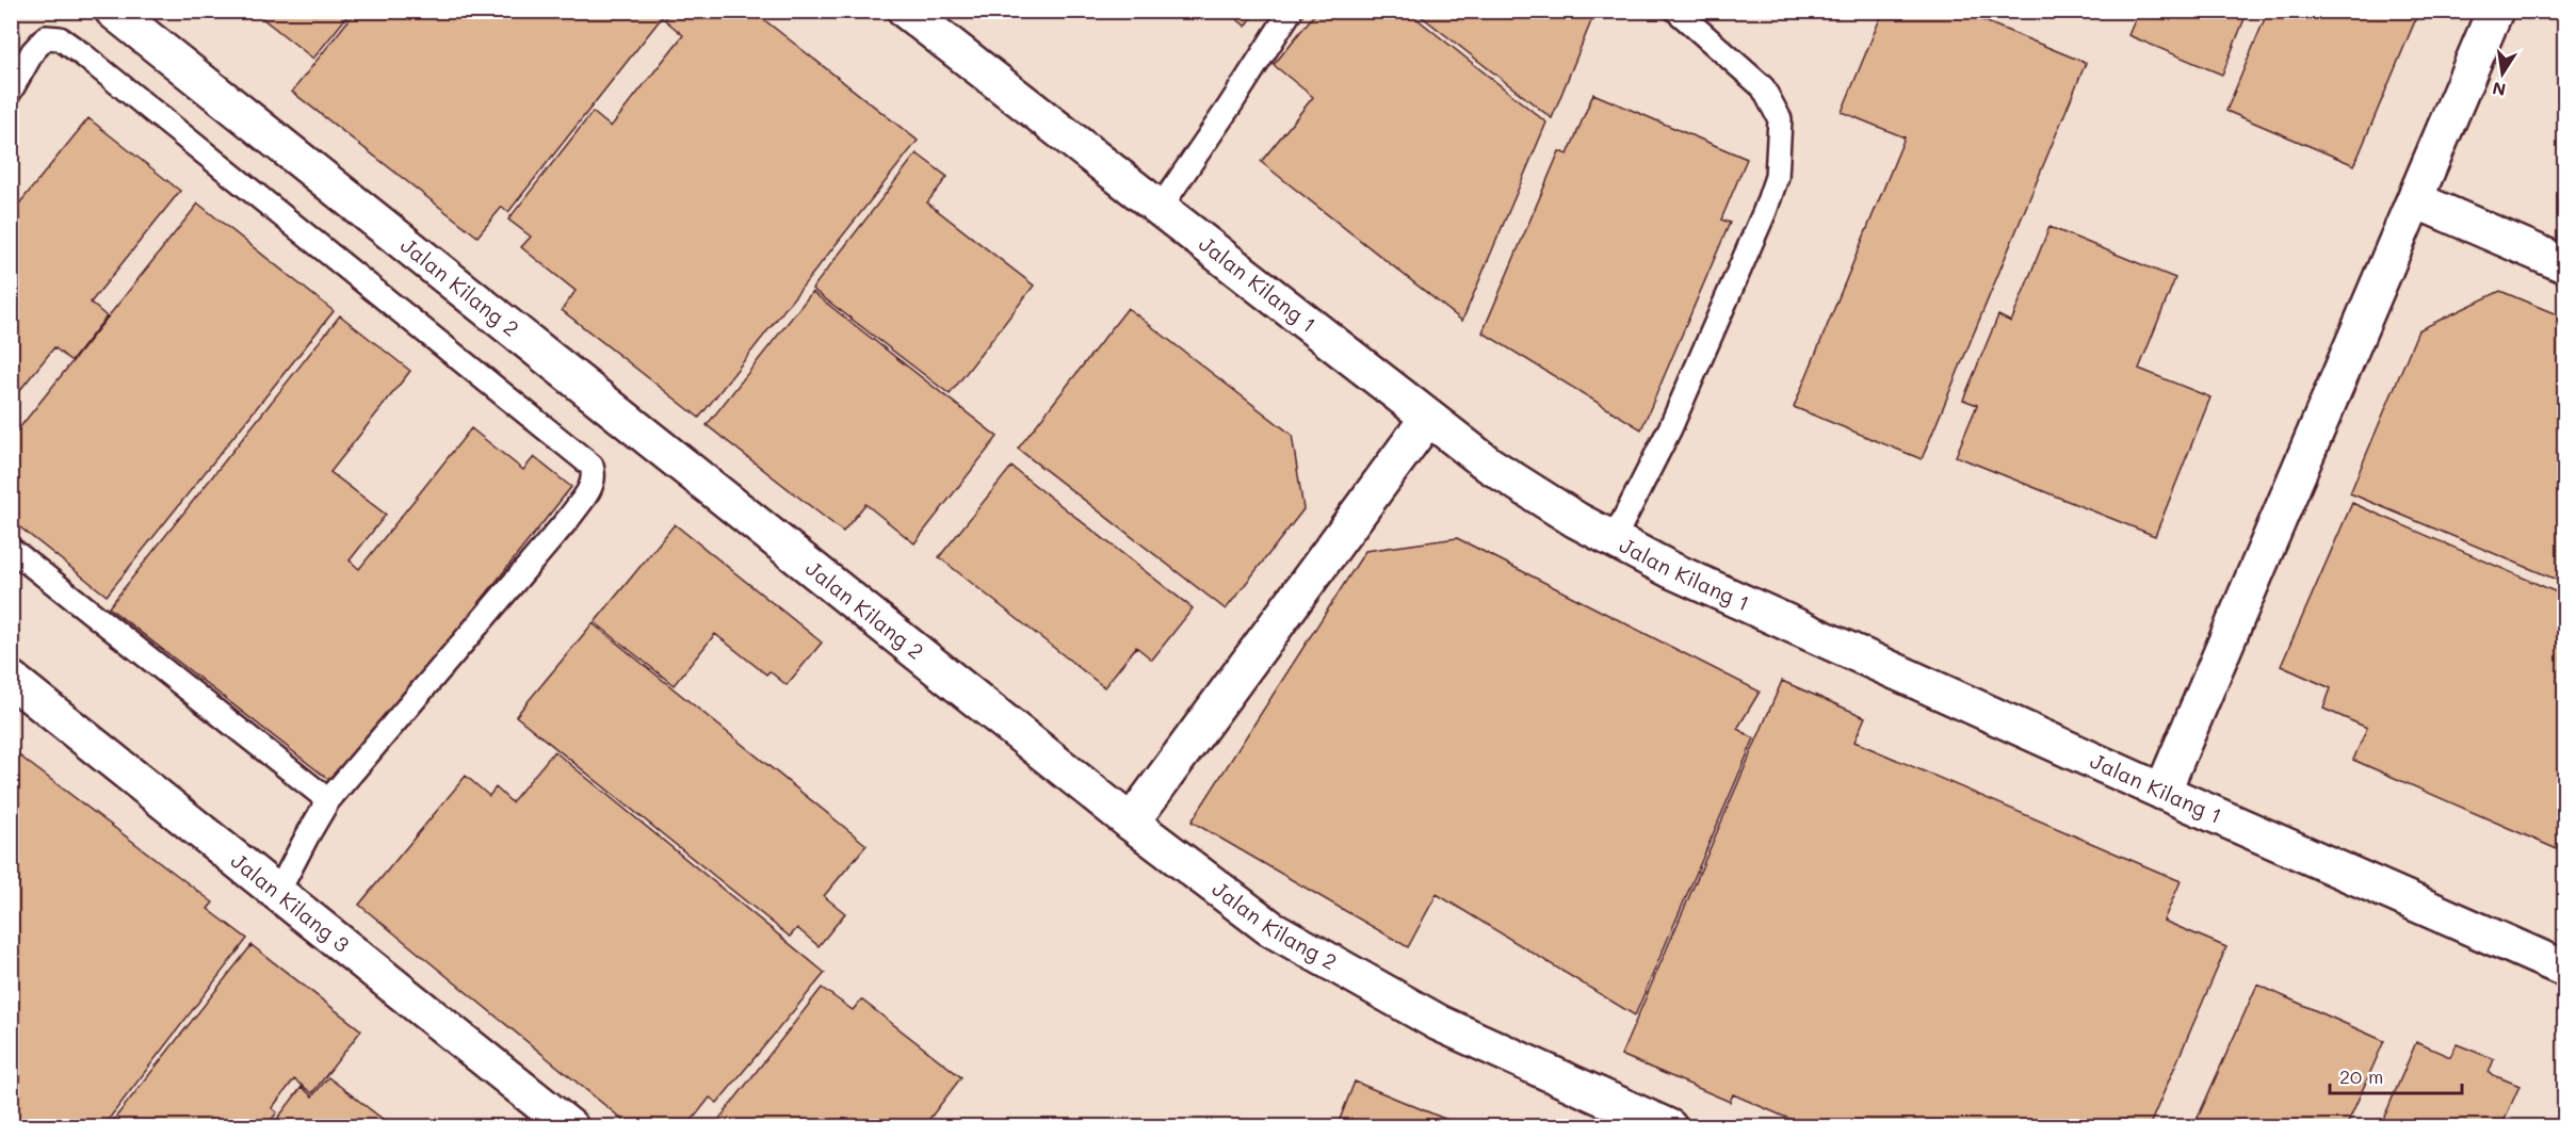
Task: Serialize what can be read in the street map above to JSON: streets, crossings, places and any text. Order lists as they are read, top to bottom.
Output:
{
  "streets": {
    "street": ["Jalan Kilang 1", "Jalan Kilang 2", "Jalan Kilang 3"]
  },
  "scale_bar": "20 m",
  "north": "bottom"
}
